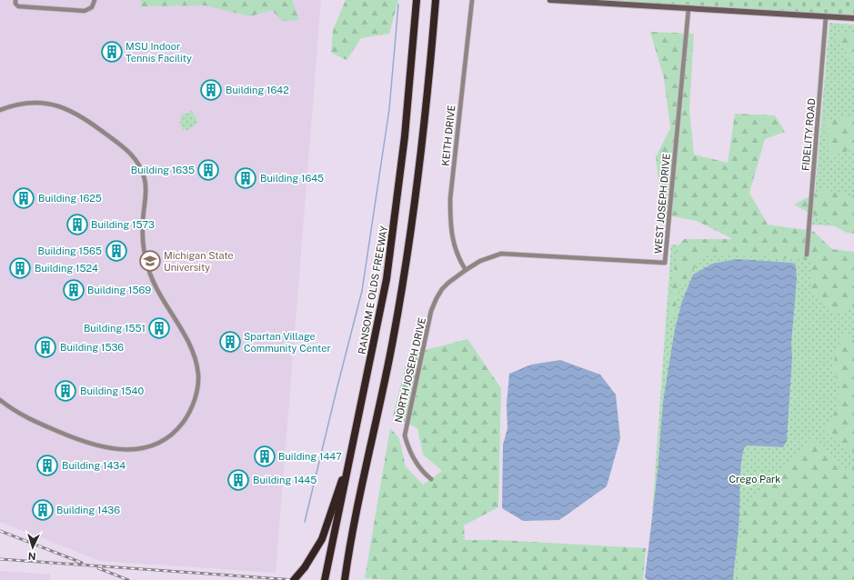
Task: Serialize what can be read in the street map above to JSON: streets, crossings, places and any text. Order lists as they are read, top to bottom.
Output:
{
  "streets": {
    "highway": ["RANSOM E OLDS FREEWAY"],
    "street": [
      "FIDELITY ROAD",
      "KEITH DRIVE",
      "WEST JOSEPH DRIVE",
      "NORTH JOSEPH DRIVE"
    ]
  },
  "crossings": [
    ["KEITH DRIVE", "WEST JOSEPH DRIVE"],
    ["KEITH DRIVE", "NORTH JOSEPH DRIVE"],
    ["WEST JOSEPH DRIVE", "NORTH JOSEPH DRIVE"]
  ],
  "parks": ["Crego Park"],
  "places": {
    "building": [
      "MSU Indoor Tennis Facility",
      "Building 1642",
      "Building 1635",
      "Building 1645",
      "Building 1625",
      "Building 1573",
      "Building 1565",
      "Building 1524",
      "Building 1569",
      "Building 1551",
      "Spartan Village Community Center",
      "Building 1536",
      "Building 1540",
      "Building 1447",
      "Building 1434",
      "Building 1445",
      "Building 1436"
    ],
    "school or university": ["Michigan State University"]
  },
  "north": "bottom"
}
